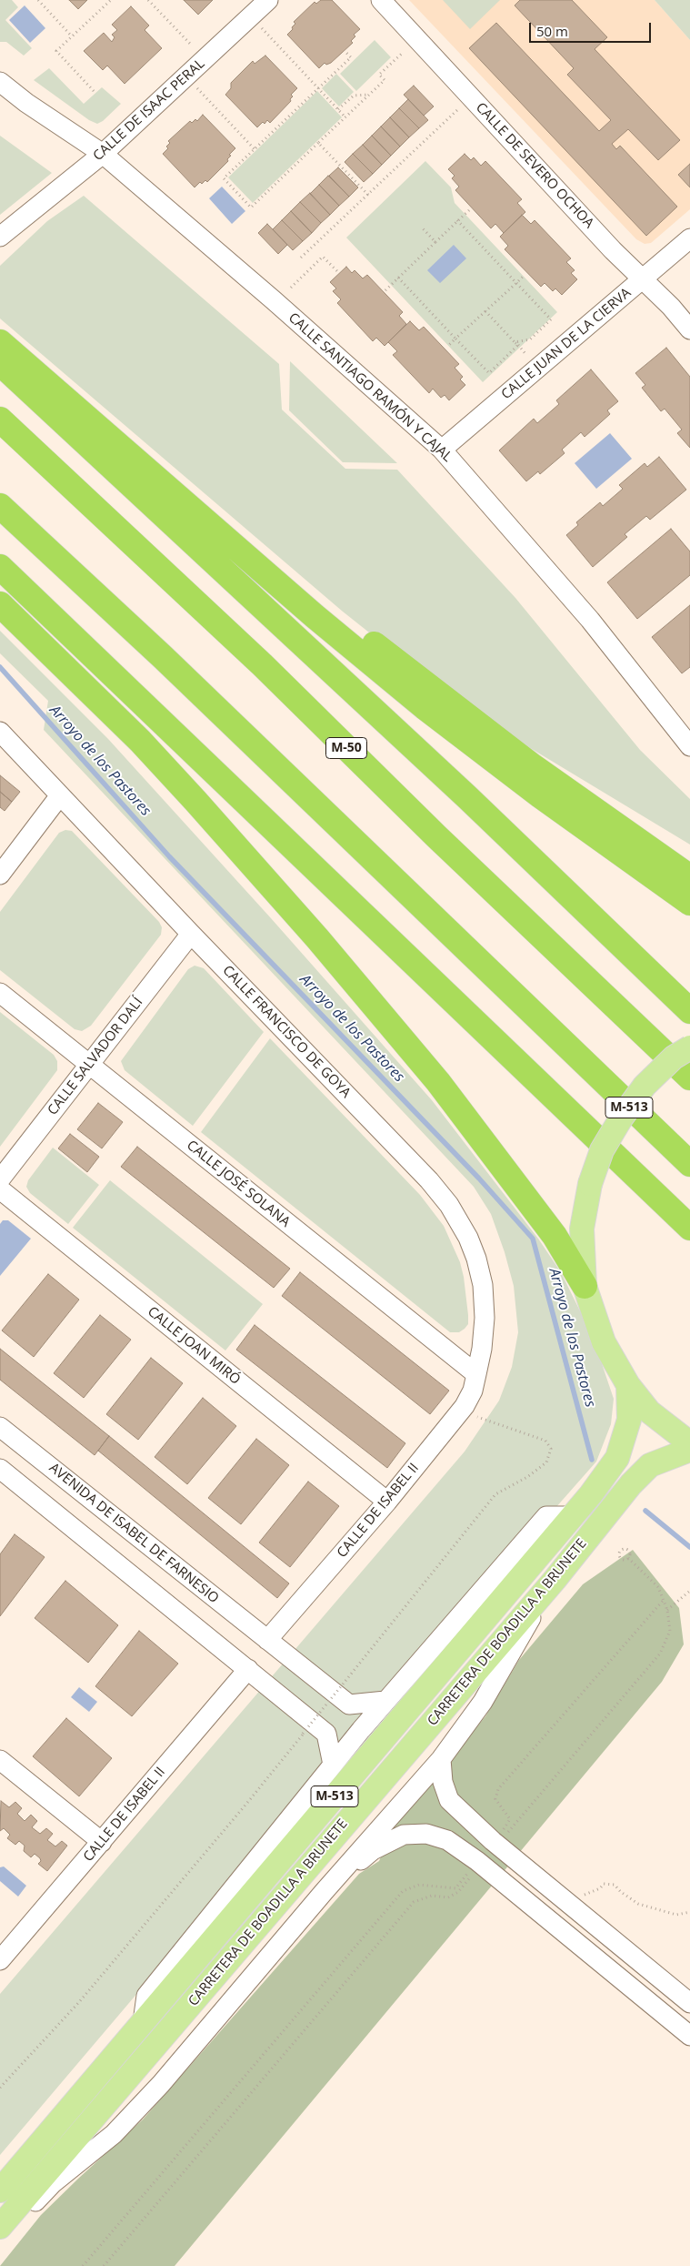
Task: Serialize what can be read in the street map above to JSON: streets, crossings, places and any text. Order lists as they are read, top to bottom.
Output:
{
  "streets": {
    "highway": ["M-50"],
    "main road": ["M-513", "CARRETERA DE BOADILLA A BRUNETE"],
    "street": [
      "CALLE DE ISAAC PERAL",
      "CALLE DE SEVERO OCHOA",
      "CALLE JUAN DE LA CIERVA",
      "CALLE SANTIAGO RAMÓN Y CAJAL",
      "CALLE FRANCISCO DE GOYA",
      "CALLE SALVADOR DALÍ",
      "CALLE JOSÉ SOLANA",
      "CALLE JOAN MIRÓ",
      "CALLE DE ISABEL II",
      "AVENIDA DE ISABEL DE FARNESIO"
    ]
  },
  "crossings": [
    ["CALLE DE ISAAC PERAL", "CALLE SANTIAGO RAMÓN Y CAJAL"],
    ["CALLE DE SEVERO OCHOA", "CALLE JUAN DE LA CIERVA"],
    ["CALLE JUAN DE LA CIERVA", "CALLE SANTIAGO RAMÓN Y CAJAL"],
    ["CALLE FRANCISCO DE GOYA", "CALLE SALVADOR DALÍ"],
    ["CALLE FRANCISCO DE GOYA", "CALLE JOSÉ SOLANA"],
    ["CALLE FRANCISCO DE GOYA", "CALLE DE ISABEL II"],
    ["CALLE SALVADOR DALÍ", "CALLE JOSÉ SOLANA"],
    ["M-513", "CARRETERA DE BOADILLA A BRUNETE"],
    ["CALLE JOSÉ SOLANA", "CALLE DE ISABEL II"],
    ["CALLE JOAN MIRÓ", "CALLE DE ISABEL II"],
    ["CALLE DE ISABEL II", "AVENIDA DE ISABEL DE FARNESIO"]
  ],
  "water": ["Arroyo de los Pastores"],
  "scale_bar": "50 m"
}
